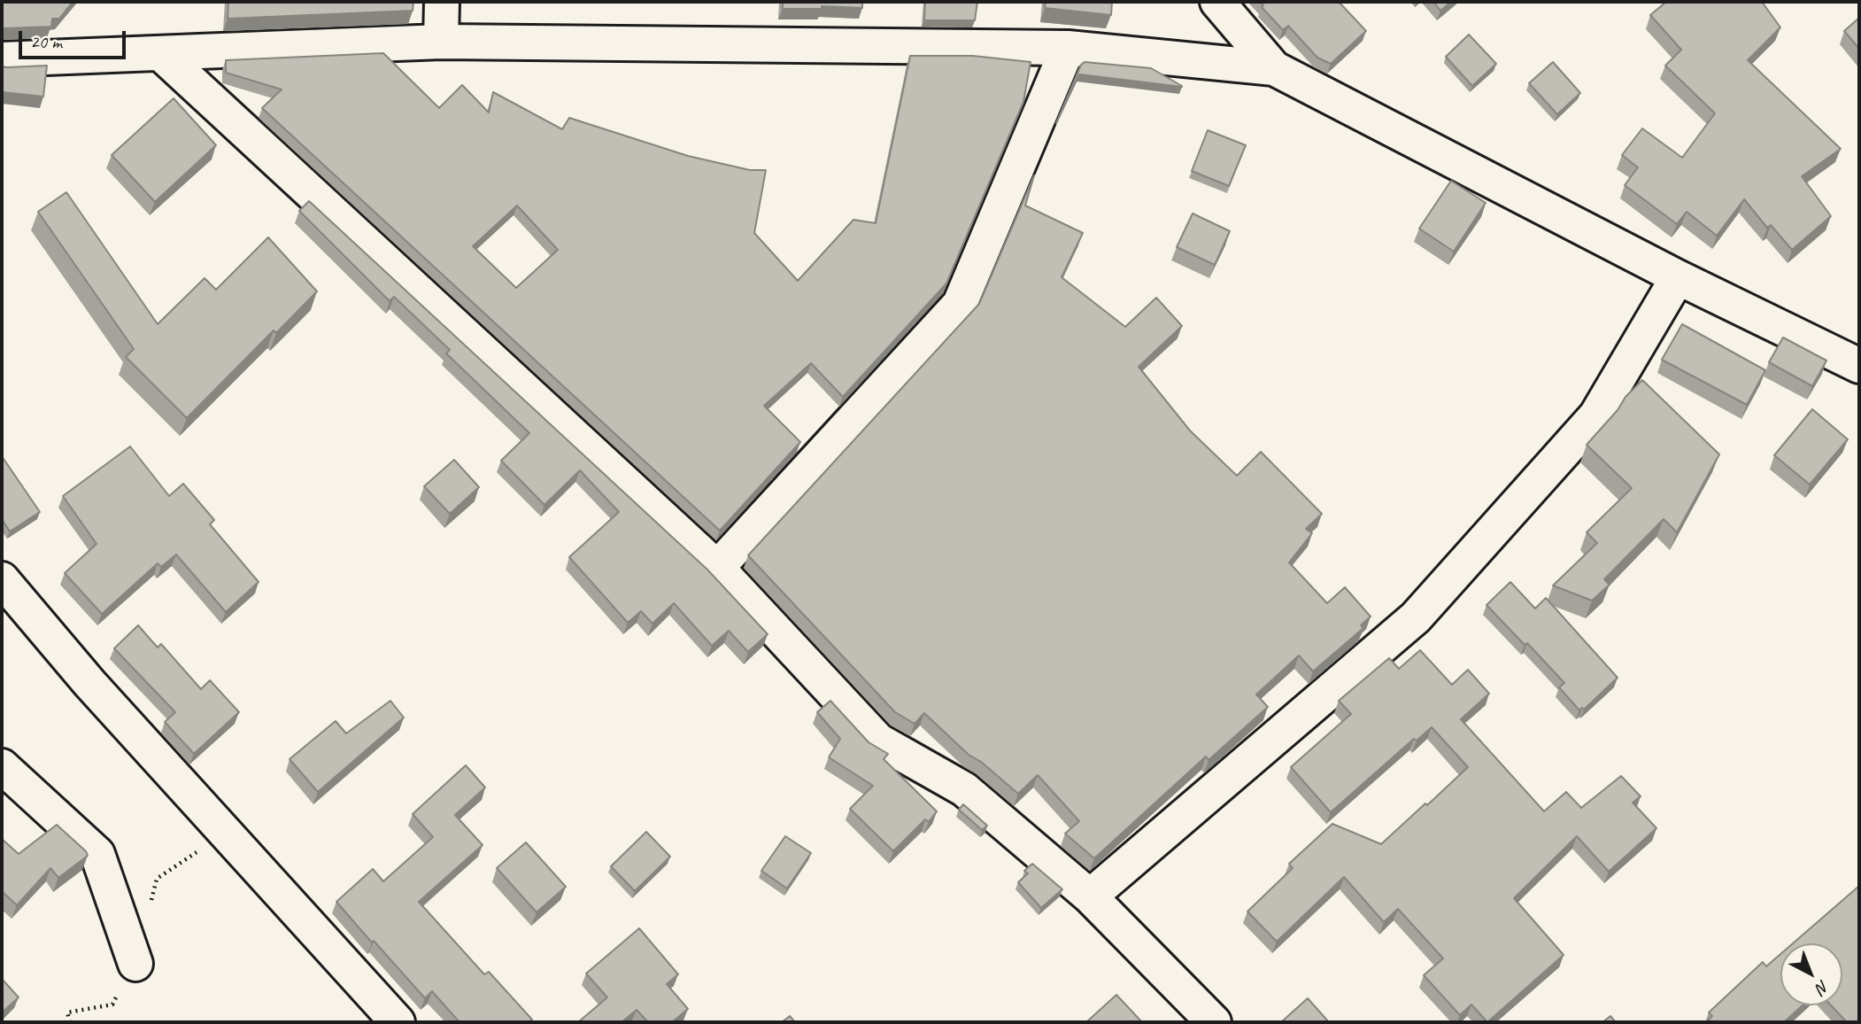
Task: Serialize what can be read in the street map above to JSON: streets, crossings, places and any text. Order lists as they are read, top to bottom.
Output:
{
  "scale_bar": "20 m",
  "north": "bottom right"
}
